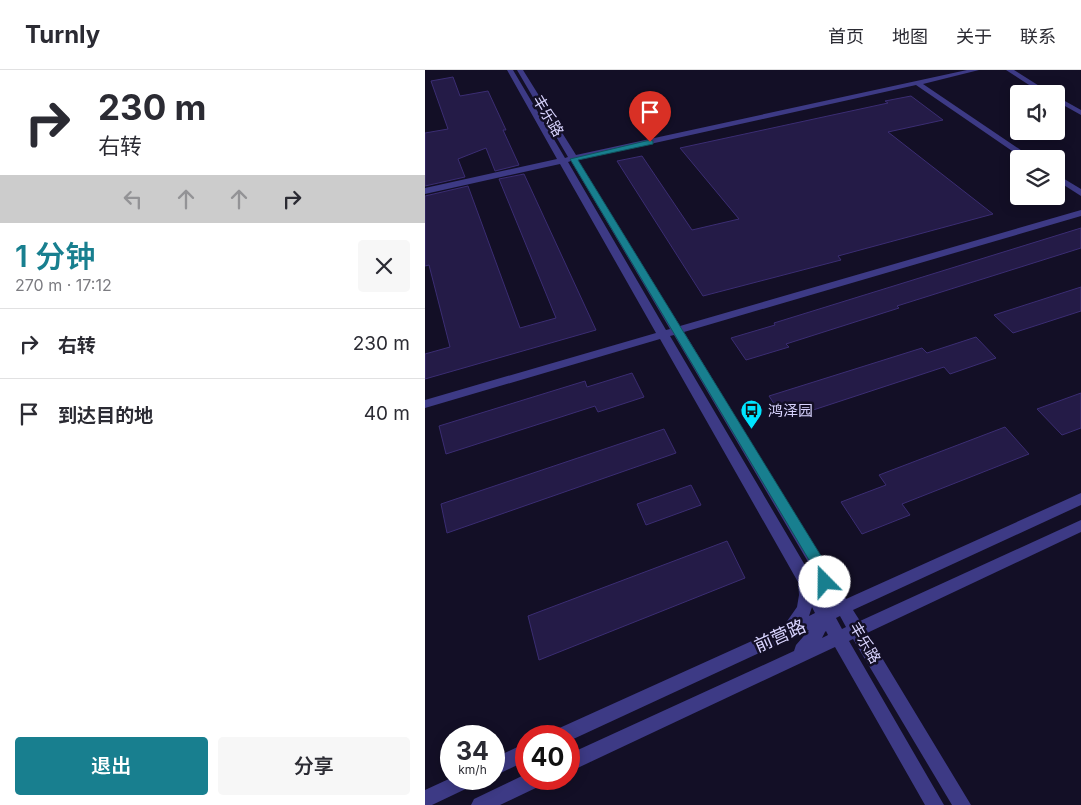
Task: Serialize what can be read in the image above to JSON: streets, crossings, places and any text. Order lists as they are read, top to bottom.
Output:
{
  "streets": {
    "street": ["丰乐路", "前营路"]
  },
  "crossings": [
    ["丰乐路", "前营路"]
  ],
  "places": {
    "bus stop": ["鸿泽园"]
  },
  "page": {
    "header": "Turnly",
    "nav": [
      "首页",
      "地图",
      "关于",
      "联系"
    ],
    "turn": ["230 m", "右转"],
    "heading": ["1 分钟", "270 m · 17:12"],
    "list": [
      {
        "name": "右转",
        "value": "230 m"
      },
      {
        "name": "到达目的地",
        "value": "40 m"
      }
    ],
    "speed": "34 km/h",
    "limit": "40",
    "buttons": ["退出", "分享"]
  }
}
